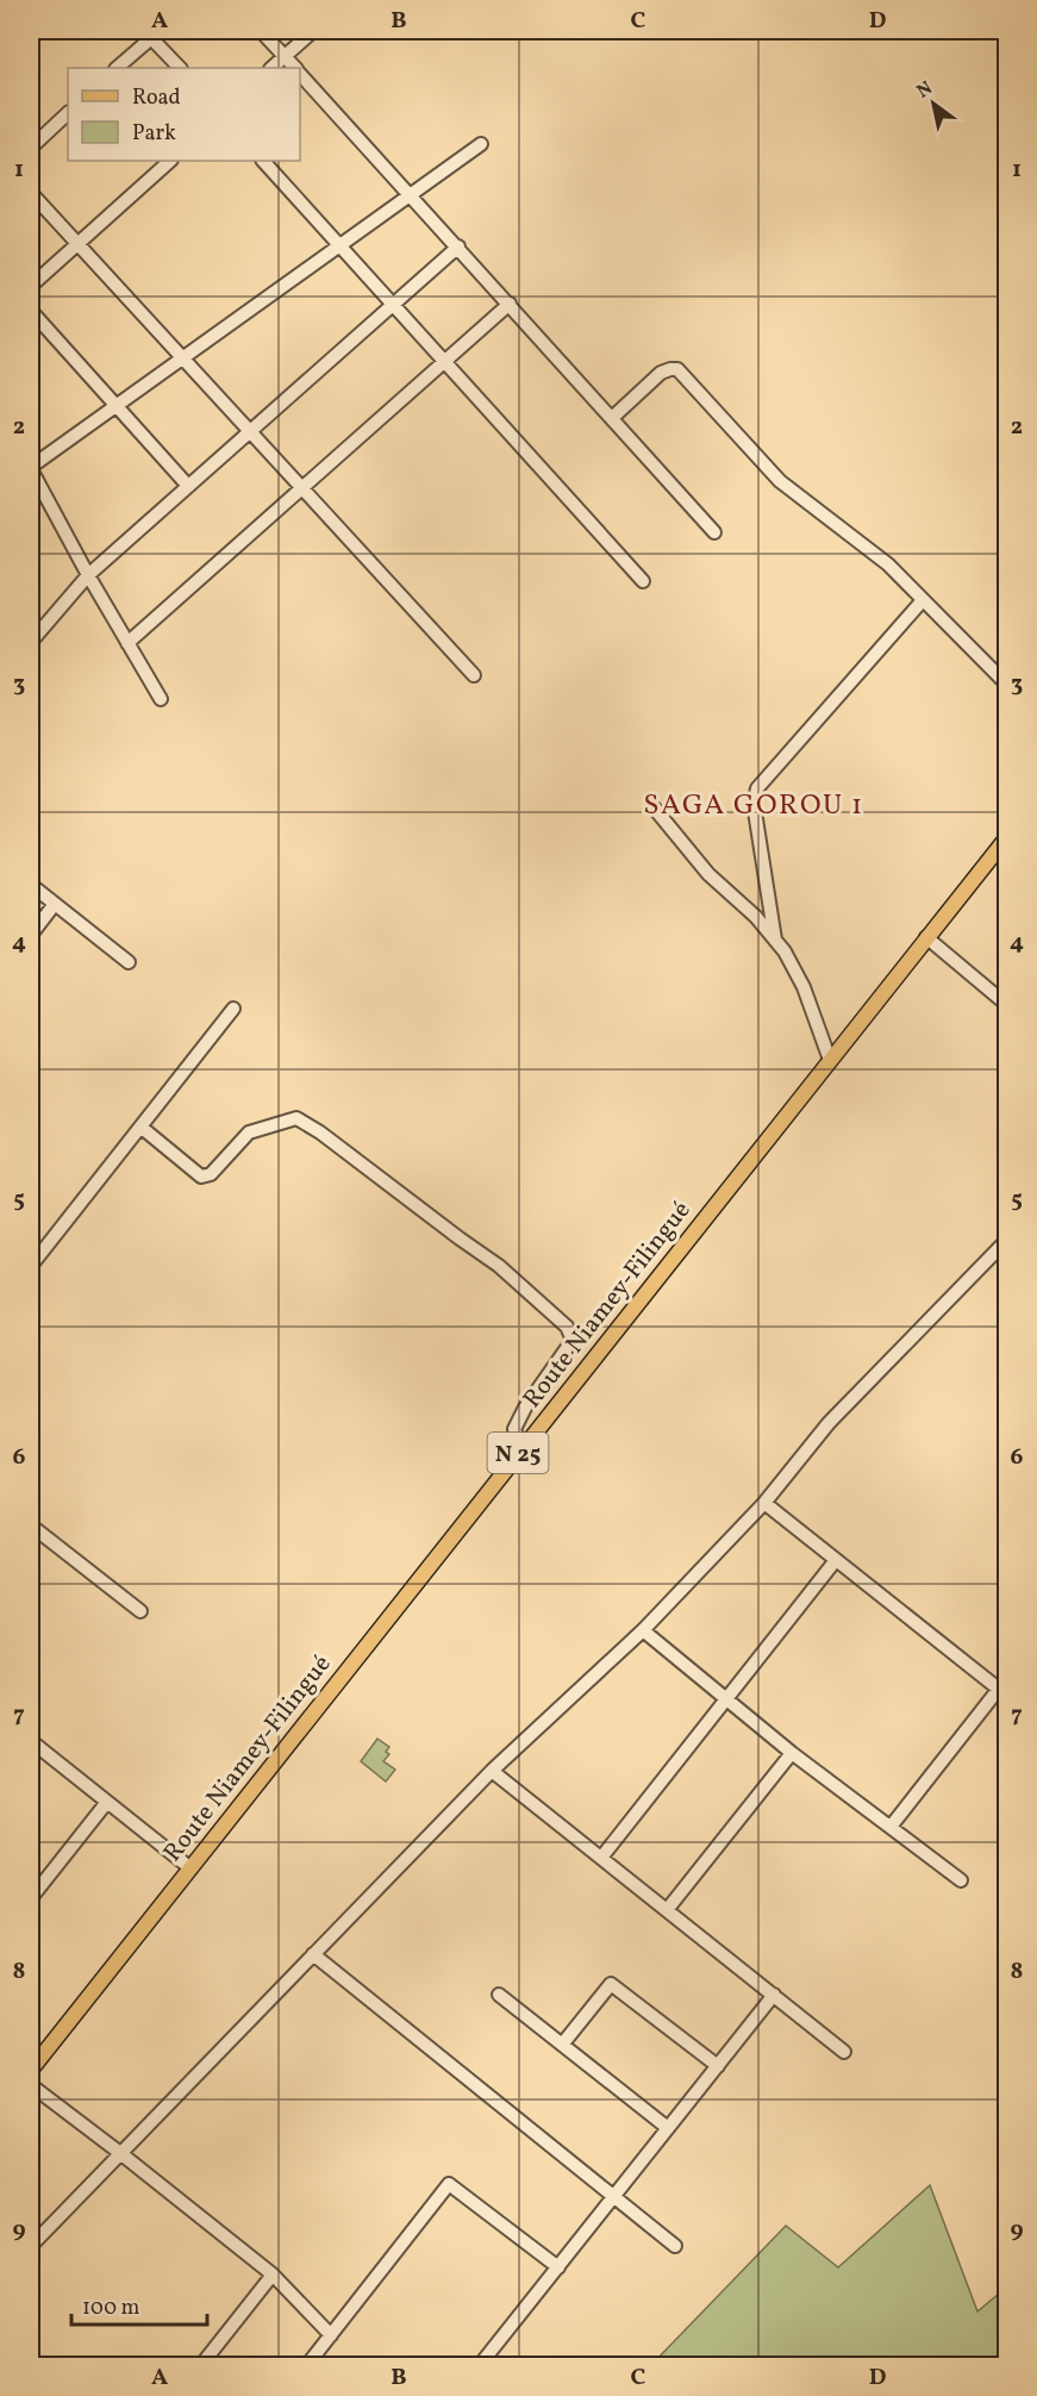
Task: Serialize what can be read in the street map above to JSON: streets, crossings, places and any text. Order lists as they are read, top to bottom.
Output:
{
  "streets": {
    "main road": ["Route Niamey-Filingué", "N 25"]
  },
  "districts": ["SAGA GOROU 1"],
  "legend": ["Road", "Park"],
  "scale_bar": "100 m",
  "north": "top left",
  "grid": {
    "columns": [
      "A",
      "B",
      "C",
      "D"
    ],
    "rows": [
      "1",
      "2",
      "3",
      "4",
      "5",
      "6",
      "7",
      "8",
      "9"
    ]
  }
}
